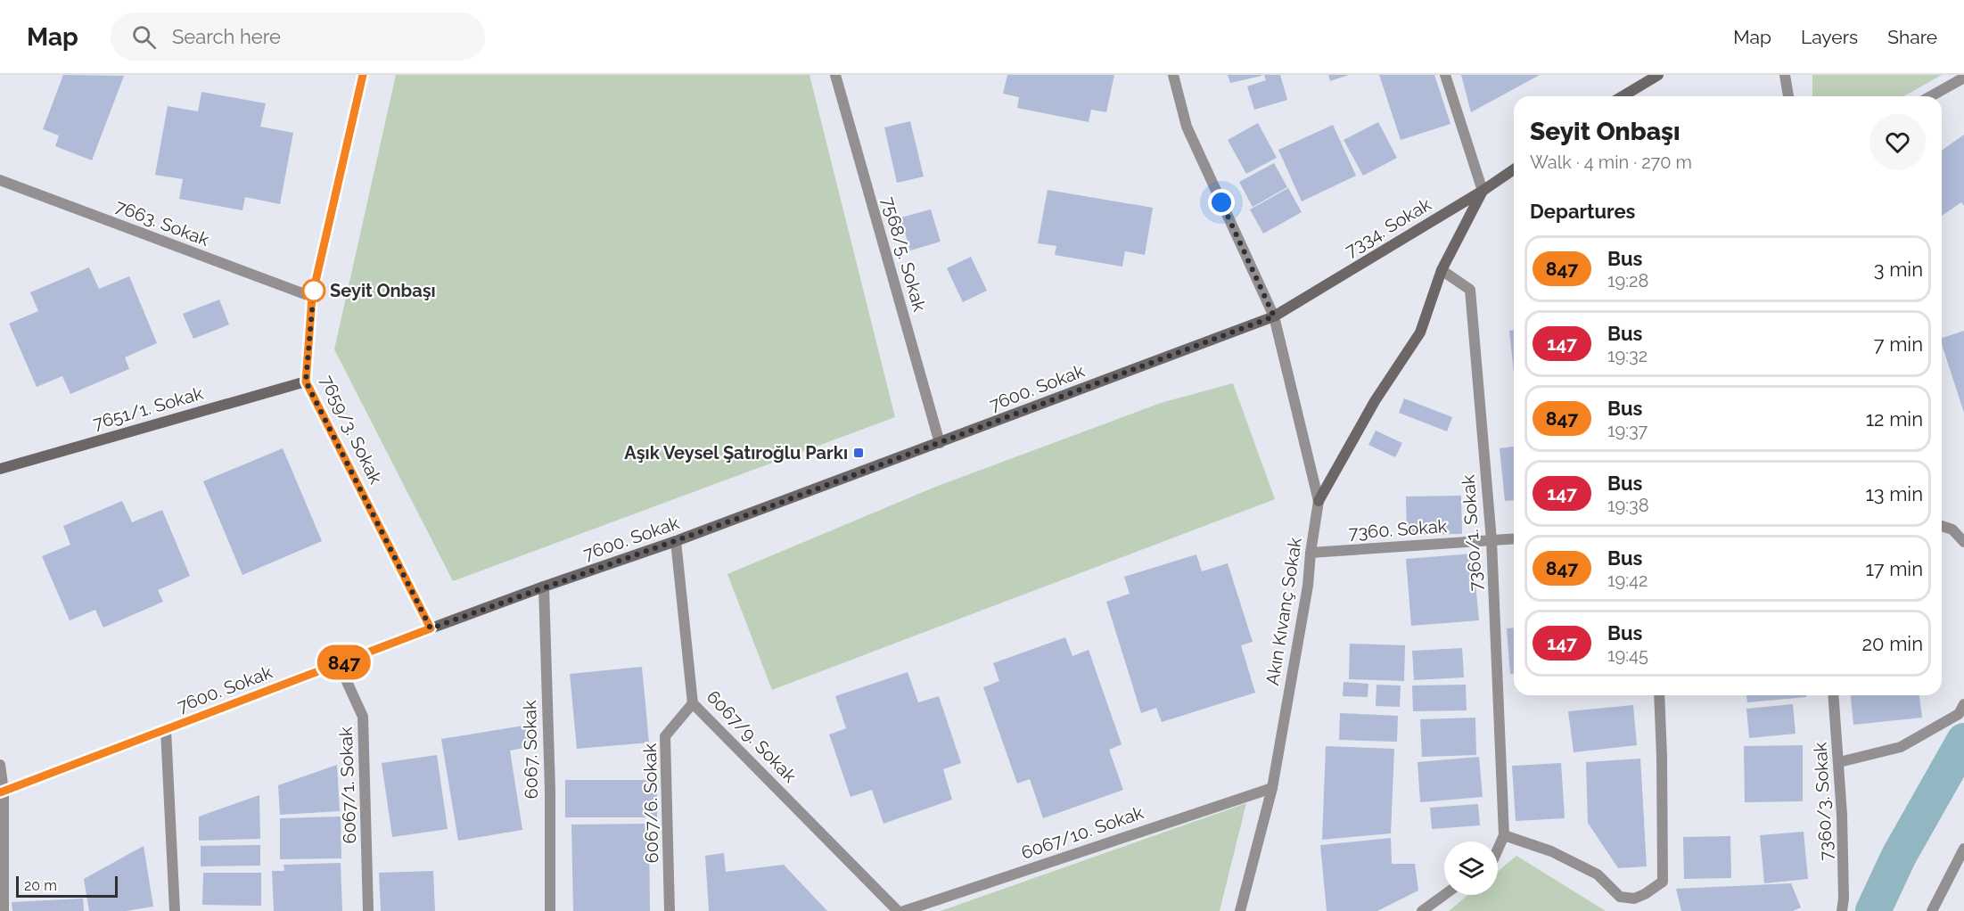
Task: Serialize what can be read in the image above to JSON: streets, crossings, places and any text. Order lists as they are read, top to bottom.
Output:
{
  "streets": {
    "street": [
      "7663. Sokak",
      "7334. Sokak",
      "7568/5. Sokak",
      "7600. Sokak",
      "7651/1. Sokak",
      "7659/3. Sokak",
      "7360. Sokak",
      "7360/1. Sokak",
      "Akın Kıvanç Sokak",
      "6067/9. Sokak",
      "6067. Sokak",
      "6067/1. Sokak",
      "7360/3. Sokak",
      "6067/6. Sokak",
      "6067/10. Sokak"
    ]
  },
  "crossings": [
    ["7663. Sokak", "7659/3. Sokak"],
    ["7334. Sokak", "7600. Sokak"],
    ["7334. Sokak", "Akın Kıvanç Sokak"],
    ["7568/5. Sokak", "7600. Sokak"],
    ["7600. Sokak", "7659/3. Sokak"],
    ["7600. Sokak", "Akın Kıvanç Sokak"],
    ["7600. Sokak", "6067/9. Sokak"],
    ["7600. Sokak", "6067. Sokak"],
    ["7600. Sokak", "6067/1. Sokak"],
    ["7651/1. Sokak", "7659/3. Sokak"],
    ["7360. Sokak", "7360/1. Sokak"],
    ["7360. Sokak", "Akın Kıvanç Sokak"],
    ["Akın Kıvanç Sokak", "6067/10. Sokak"],
    ["6067/9. Sokak", "6067/6. Sokak"]
  ],
  "places": {
    "other": ["Seyit Onbaşı"],
    "transit": ["Aşık Veysel Şatıroğlu Parkı"]
  },
  "lines": ["bus line 847"],
  "scale_bar": "20 m",
  "page": {
    "header": "Map",
    "search": "Search here",
    "nav": ["Map", "Layers", "Share"],
    "on_map": "847",
    "heading": [
      ["Seyit Onbaşı", "Walk · 4 min · 270 m"],
      "Departures"
    ],
    "list": [
      {
        "mark": "847",
        "name": "Bus",
        "note": "19:28",
        "value": "3 min"
      },
      {
        "mark": "147",
        "name": "Bus",
        "note": "19:32",
        "value": "7 min"
      },
      {
        "mark": "847",
        "name": "Bus",
        "note": "19:37",
        "value": "12 min"
      },
      {
        "mark": "147",
        "name": "Bus",
        "note": "19:38",
        "value": "13 min"
      },
      {
        "mark": "847",
        "name": "Bus",
        "note": "19:42",
        "value": "17 min"
      },
      {
        "mark": "147",
        "name": "Bus",
        "note": "19:45",
        "value": "20 min"
      }
    ],
    "scale": "20 m"
  }
}
